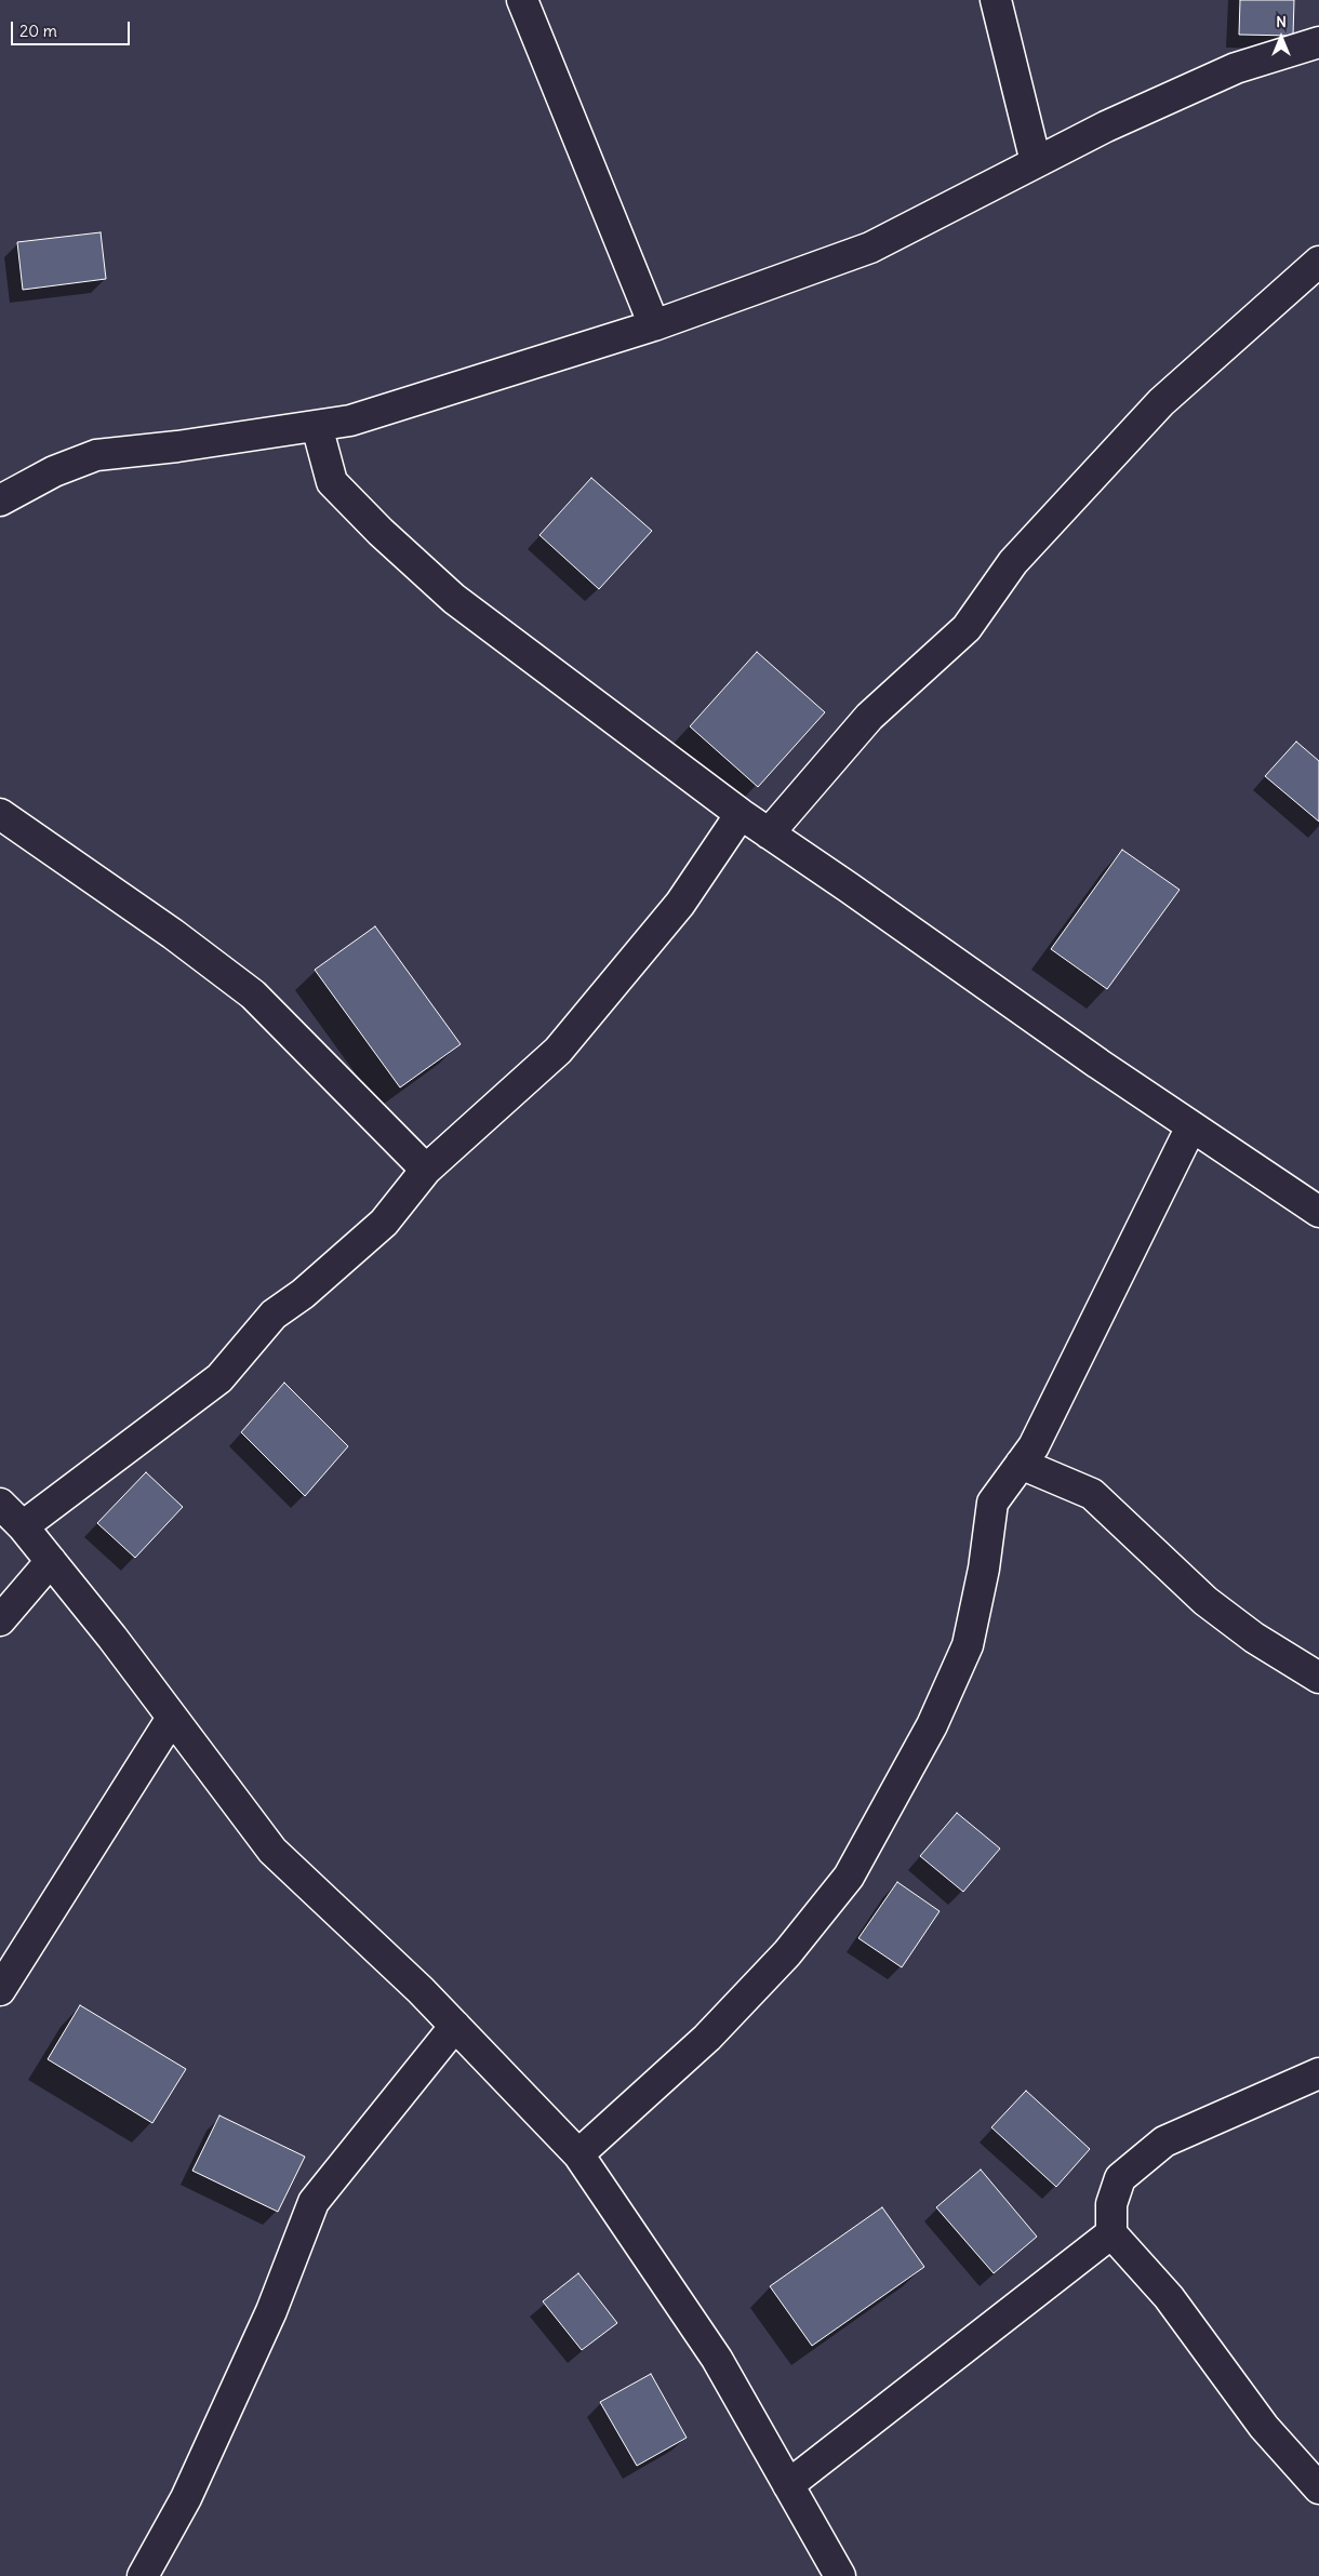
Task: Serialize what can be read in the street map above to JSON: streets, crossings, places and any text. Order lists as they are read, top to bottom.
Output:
{
  "scale_bar": "20 m",
  "north": "top"
}
